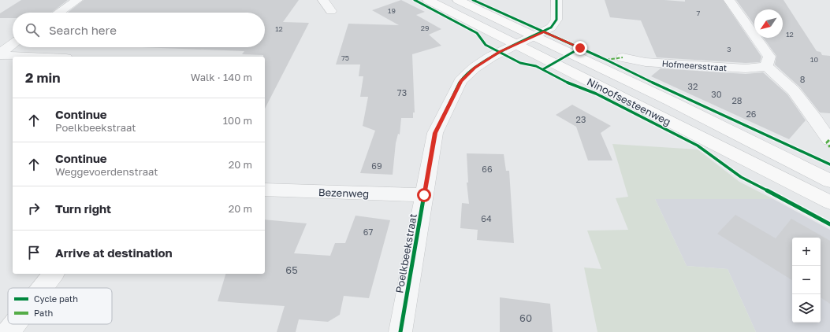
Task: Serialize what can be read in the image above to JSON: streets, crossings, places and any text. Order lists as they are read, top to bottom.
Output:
{
  "streets": {
    "main road": ["Ninoofsesteenweg"],
    "street": ["Hofmeersstraat", "Bezenweg", "Poelkbeekstraat"]
  },
  "crossings": [
    ["Ninoofsesteenweg", "Poelkbeekstraat"],
    ["Bezenweg", "Poelkbeekstraat"]
  ],
  "house_numbers": [
    "19",
    "7",
    "29",
    "12",
    "12",
    "3",
    "75",
    "10",
    "8",
    "32",
    "73",
    "30",
    "28",
    "26",
    "23",
    "69",
    "66",
    "64",
    "67",
    "65",
    "60"
  ],
  "legend": ["Cycle path", "Path"],
  "north": "bottom left",
  "page": {
    "search": "Search here",
    "heading": ["2 min", "Walk · 140 m"],
    "list": [
      ["Continue", "Poelkbeekstraat", "100 m"],
      ["Continue", "Weggevoerdenstraat", "20 m"],
      ["Turn right", "20 m"],
      "Arrive at destination"
    ],
    "map_buttons": ["+", "−"]
  }
}
